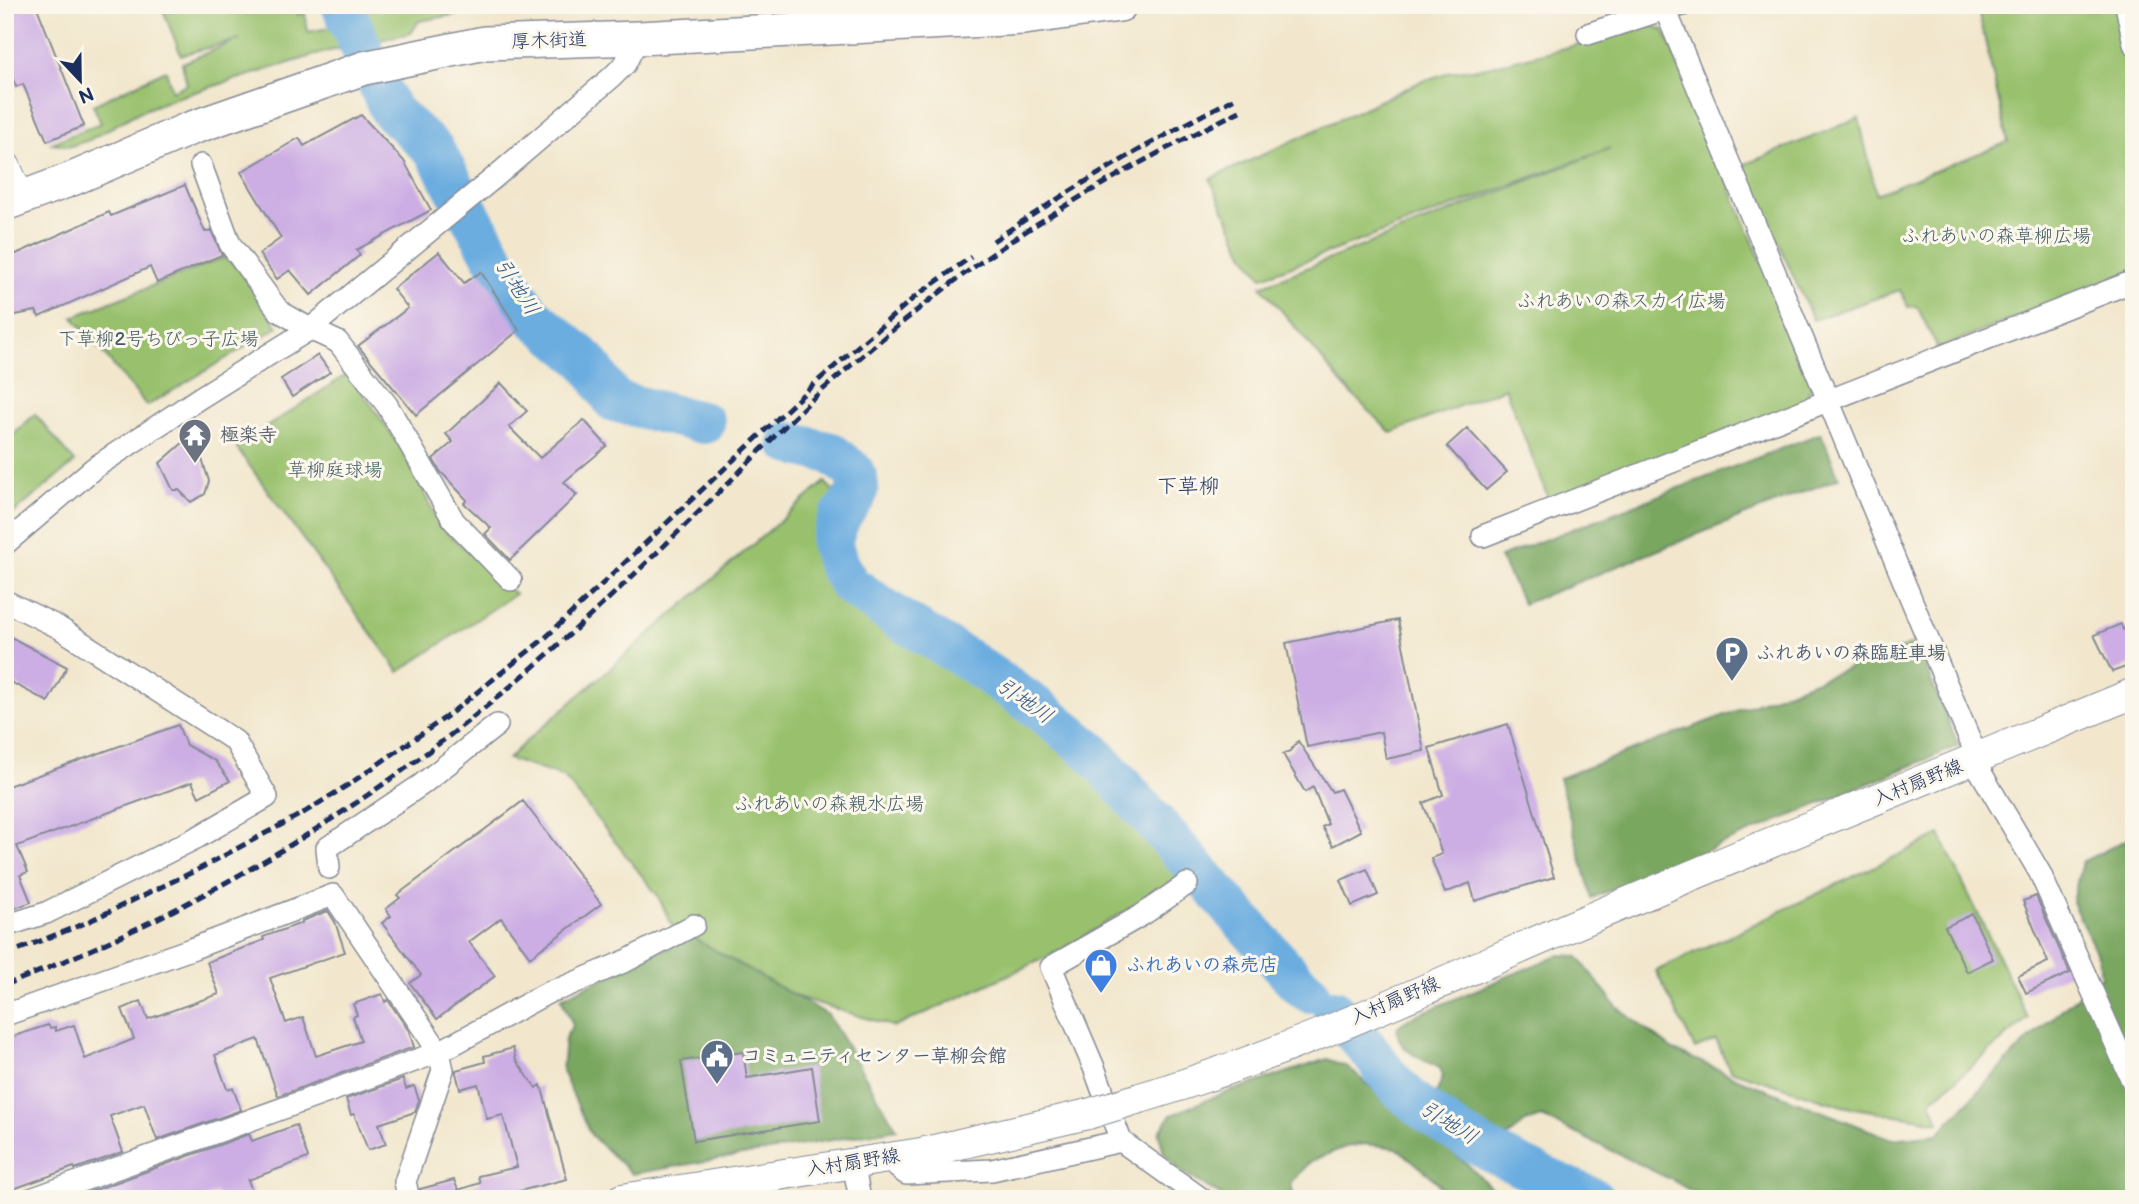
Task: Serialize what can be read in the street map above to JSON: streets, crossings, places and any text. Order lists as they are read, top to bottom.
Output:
{
  "streets": {
    "main road": ["厚木街道"],
    "street": ["入村扇野線"]
  },
  "districts": ["下草柳"],
  "water": ["引地川"],
  "parks": [
    "ふれあいの森草柳広場",
    "ふれあいの森スカイ広場",
    "下草柳2号ちびっ子広場",
    "草柳庭球場",
    "ふれあいの森親水広場"
  ],
  "places": {
    "temple": ["極楽寺"],
    "parking": ["ふれあいの森臨駐車場"],
    "shop": ["ふれあいの森売店"],
    "public building": ["コミュニティセンター草柳会館"]
  },
  "north": "bottom"
}
